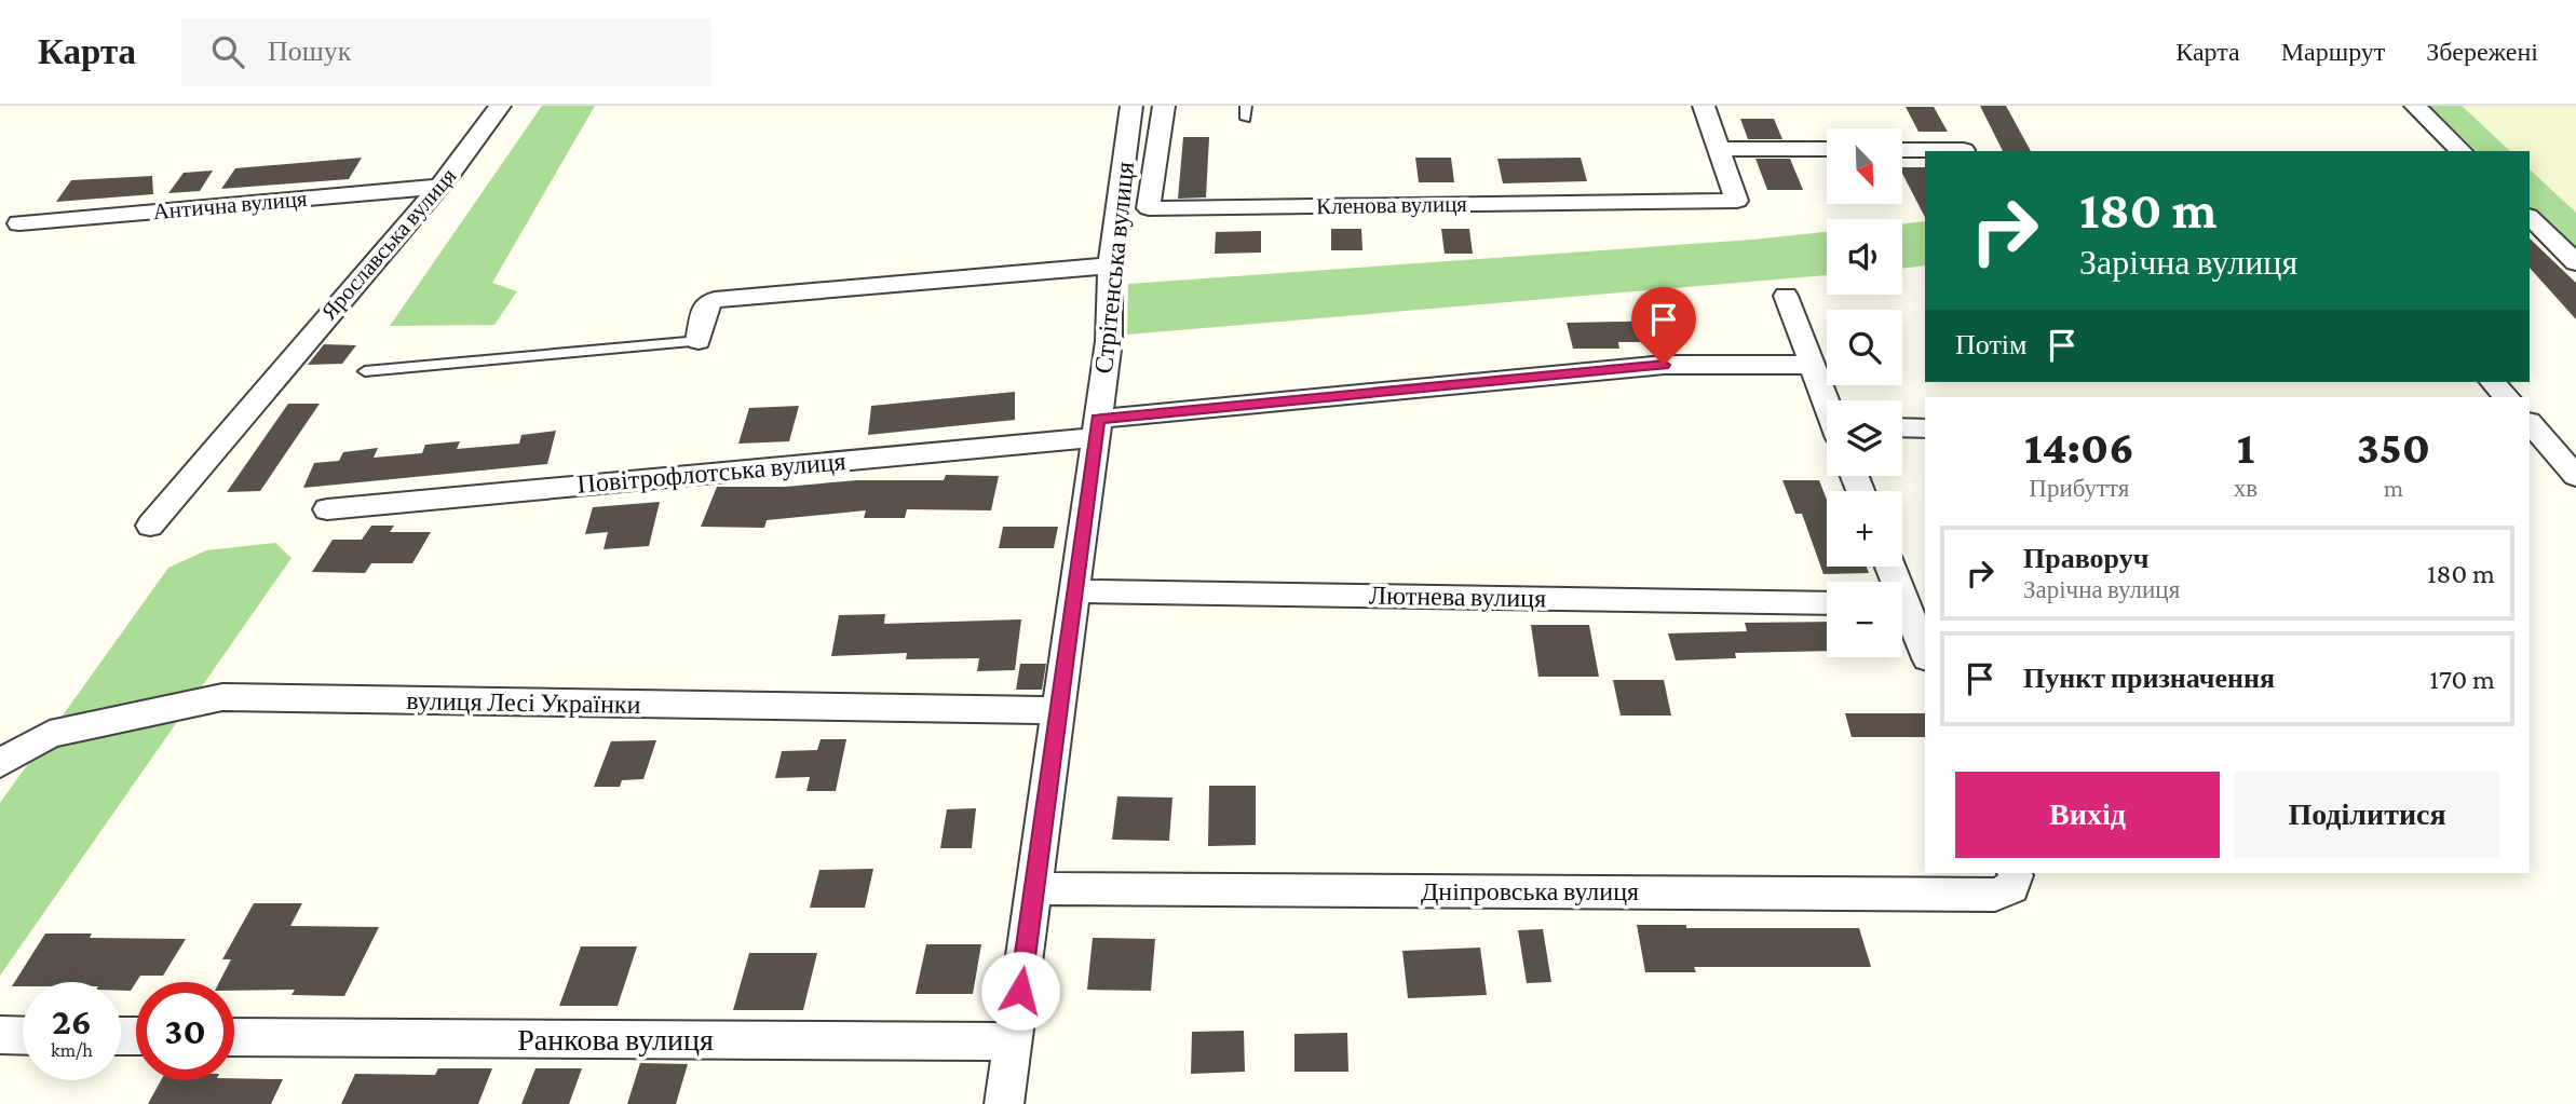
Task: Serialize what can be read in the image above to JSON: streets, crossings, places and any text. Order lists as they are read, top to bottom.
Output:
{
  "streets": {
    "street": [
      "Антична вулиця",
      "Кленова вулиця",
      "Ярославська вулиця",
      "Стрітенська вулиця",
      "Повітрофлотська вулиця",
      "Лютнева вулиця",
      "вулиця Лесі Українки",
      "Дніпровська вулиця",
      "Ранкова вулиця"
    ]
  },
  "crossings": [
    ["Антична вулиця", "Ярославська вулиця"],
    ["Стрітенська вулиця", "Повітрофлотська вулиця"],
    ["Стрітенська вулиця", "Лютнева вулиця"],
    ["Стрітенська вулиця", "вулиця Лесі Українки"],
    ["Стрітенська вулиця", "Дніпровська вулиця"],
    ["Стрітенська вулиця", "Ранкова вулиця"]
  ],
  "north": "bottom right",
  "page": {
    "header": "Карта",
    "search": "Пошук",
    "nav": ["Карта", "Маршрут", "Збережені"],
    "map_buttons": ["+", "−"],
    "turn": ["180 m", "Зарічна вулиця"],
    "then": "Потім",
    "eta": [
      "14:06",
      "Прибуття",
      "1",
      "хв",
      "350",
      "m"
    ],
    "list": [
      {
        "name": "Праворуч",
        "note": "Зарічна вулиця",
        "value": "180 m"
      },
      {
        "name": "Пункт призначення",
        "value": "170 m"
      }
    ],
    "buttons": ["Вихід", "Поділитися"],
    "speed": "26 km/h",
    "limit": "30"
  }
}
